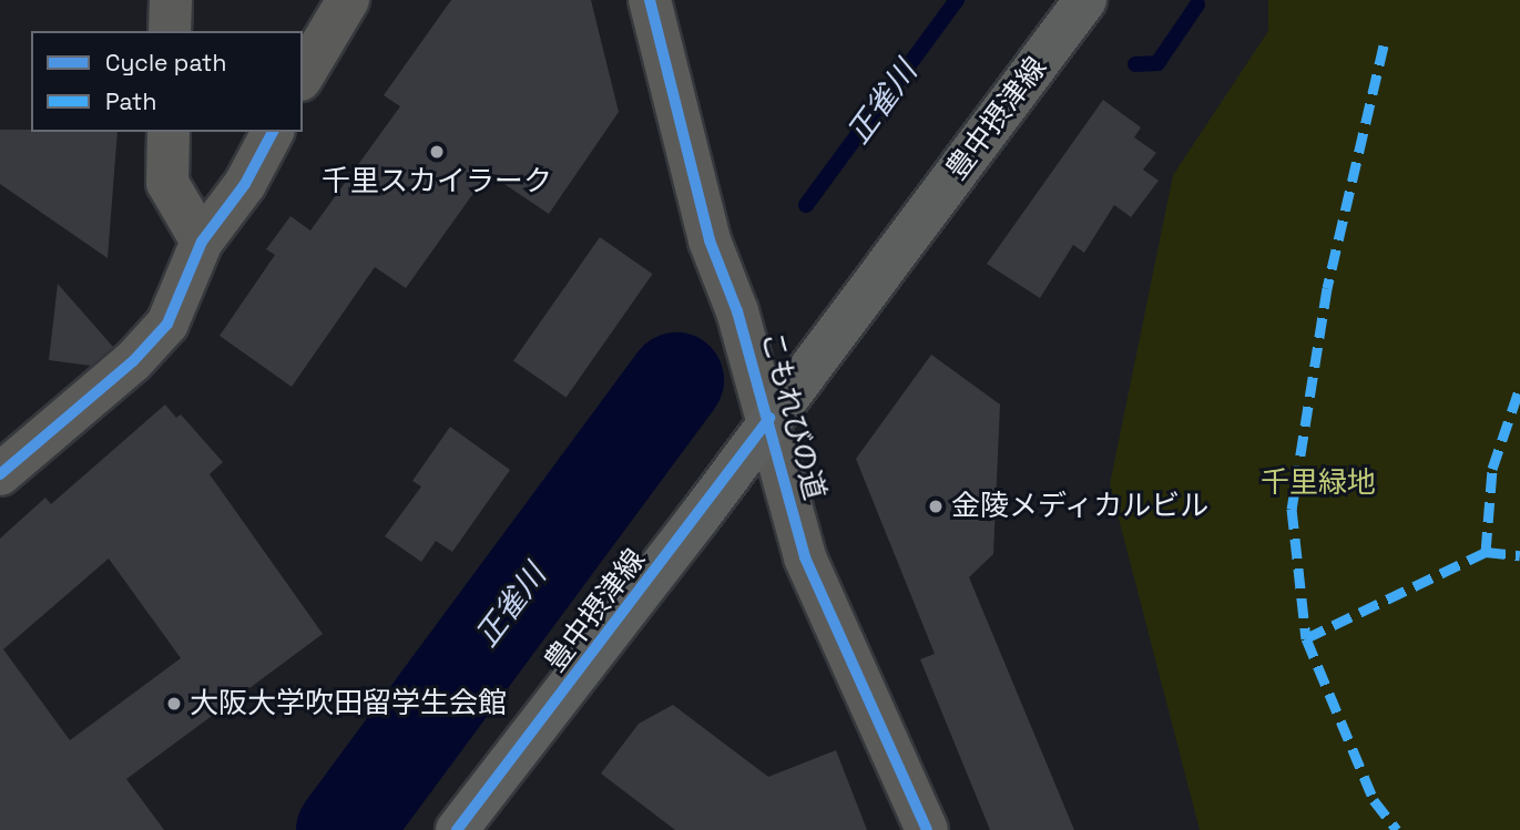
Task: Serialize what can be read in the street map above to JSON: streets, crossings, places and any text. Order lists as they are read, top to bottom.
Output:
{
  "streets": {
    "main road": ["豊中摂津線"],
    "street": ["こもれびの道"]
  },
  "crossings": [
    ["豊中摂津線", "こもれびの道"]
  ],
  "water": ["正雀川"],
  "parks": ["千里緑地"],
  "places": ["千里スカイラーク", "金陵メディカルビル", "大阪大学吹田留学生会館"],
  "legend": ["Cycle path", "Path"]
}
